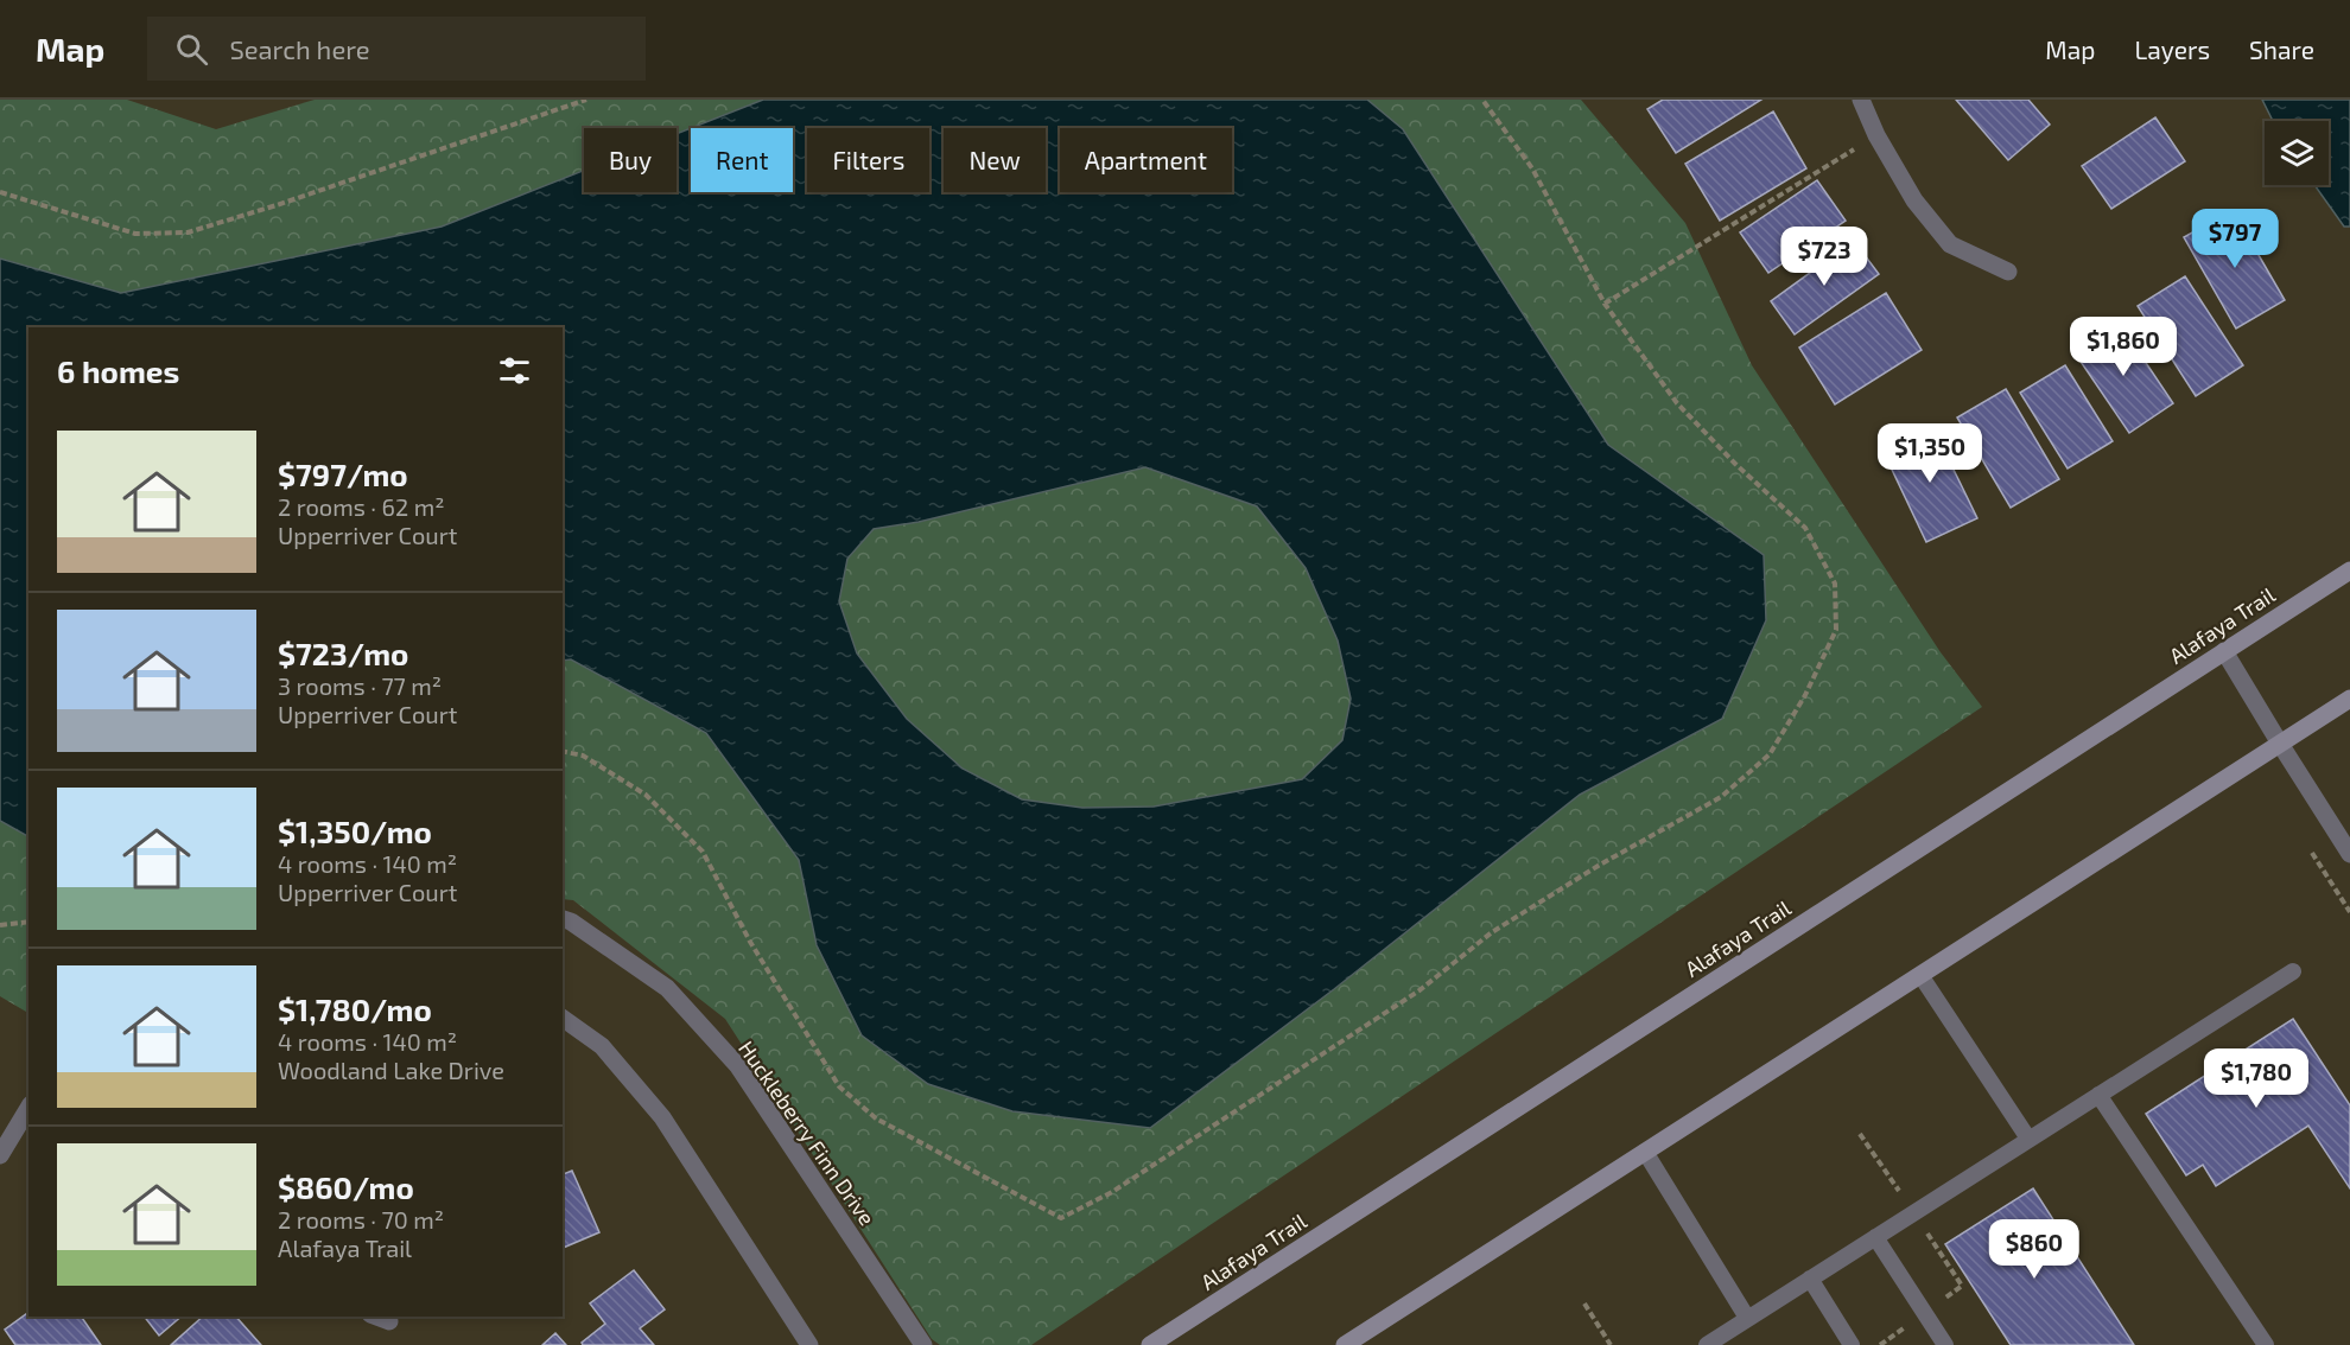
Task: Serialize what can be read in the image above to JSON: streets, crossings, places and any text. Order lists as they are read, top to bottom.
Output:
{
  "streets": {
    "main road": ["Alafaya Trail"],
    "street": ["Huckleberry Finn Drive"]
  },
  "page": {
    "header": "Map",
    "search": "Search here",
    "nav": ["Map", "Layers", "Share"],
    "chip": [
      "Buy",
      "Rent",
      "Filters",
      "New",
      "Apartment"
    ],
    "price": [
      "$797",
      "$723",
      "$1,860",
      "$1,350",
      "$1,780",
      "$860"
    ],
    "heading": "6 homes",
    "list": [
      {
        "name": "$797/mo",
        "note": "2 rooms · 62 m² · Upperriver Court"
      },
      {
        "name": "$723/mo",
        "note": "3 rooms · 77 m² · Upperriver Court"
      },
      {
        "name": "$1,350/mo",
        "note": "4 rooms · 140 m² · Upperriver Court"
      },
      {
        "name": "$1,780/mo",
        "note": "4 rooms · 140 m² · Woodland Lake Drive"
      },
      {
        "name": "$860/mo",
        "note": "2 rooms · 70 m² · Alafaya Trail"
      }
    ]
  }
}
